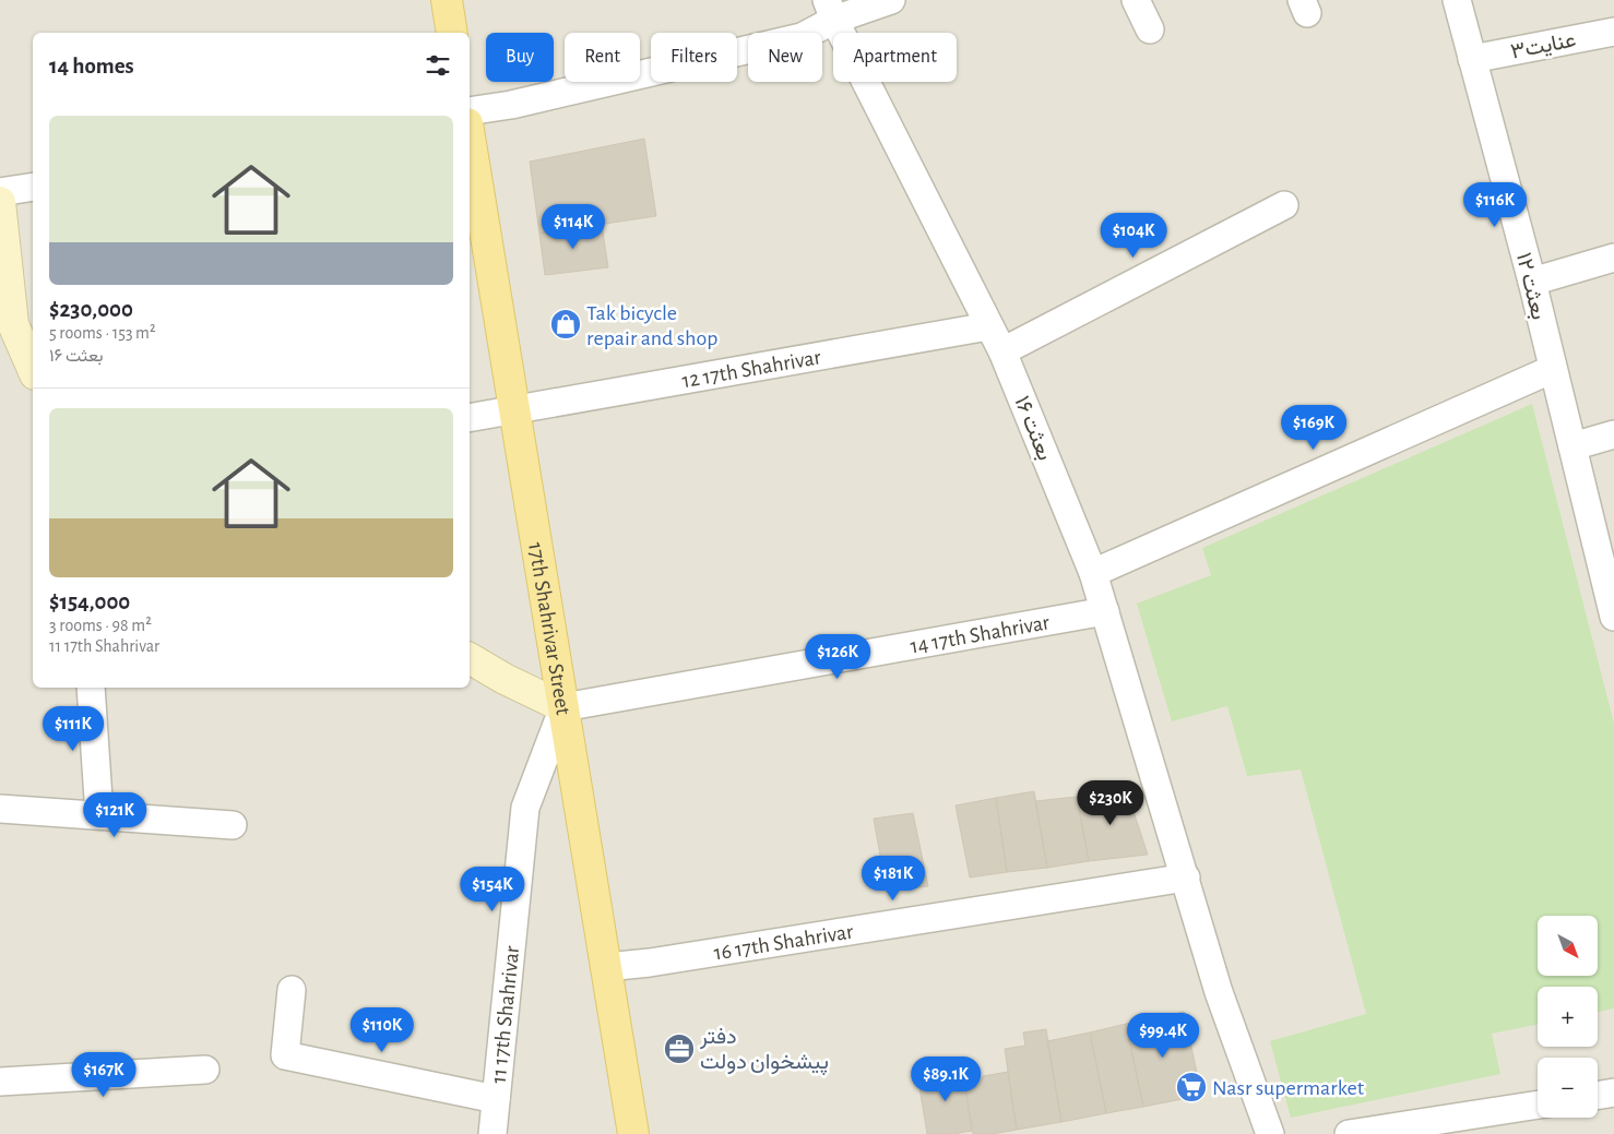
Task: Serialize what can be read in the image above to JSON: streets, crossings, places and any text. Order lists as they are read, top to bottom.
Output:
{
  "streets": {
    "main road": ["17th Shahrivar Street"],
    "street": [
      "عنایت۳",
      "بعثت ۱۲",
      "12 17th Shahrivar",
      "بعثت ۱۶",
      "14 17th Shahrivar",
      "16 17th Shahrivar",
      "11 17th Shahrivar"
    ]
  },
  "crossings": [
    ["عنایت۳", "بعثت ۱۲"],
    ["12 17th Shahrivar", "بعثت ۱۶"],
    ["12 17th Shahrivar", "17th Shahrivar Street"],
    ["بعثت ۱۶", "14 17th Shahrivar"],
    ["بعثت ۱۶", "16 17th Shahrivar"],
    ["17th Shahrivar Street", "14 17th Shahrivar"],
    ["17th Shahrivar Street", "16 17th Shahrivar"],
    ["17th Shahrivar Street", "11 17th Shahrivar"],
    ["14 17th Shahrivar", "11 17th Shahrivar"]
  ],
  "places": {
    "shop": ["Tak bicycle repair and shop"],
    "office": ["دفتر پیشخوان دولت"],
    "supermarket": ["Nasr supermarket"]
  },
  "north": "bottom right",
  "page": {
    "chip": [
      "Buy",
      "Rent",
      "Filters",
      "New",
      "Apartment"
    ],
    "heading": "14 homes",
    "list": [
      {
        "name": "$230,000",
        "note": "5 rooms · 153 m² · بعثت ۱۶"
      },
      {
        "name": "$154,000",
        "note": "3 rooms · 98 m² · 11 17th Shahrivar"
      }
    ],
    "price": [
      "$116K",
      "$114K",
      "$104K",
      "$169K",
      "$126K",
      "$111K",
      "$230K",
      "$121K",
      "$181K",
      "$154K",
      "$110K",
      "$99.4K",
      "$167K",
      "$89.1K"
    ],
    "map_buttons": ["+", "−"]
  }
}
